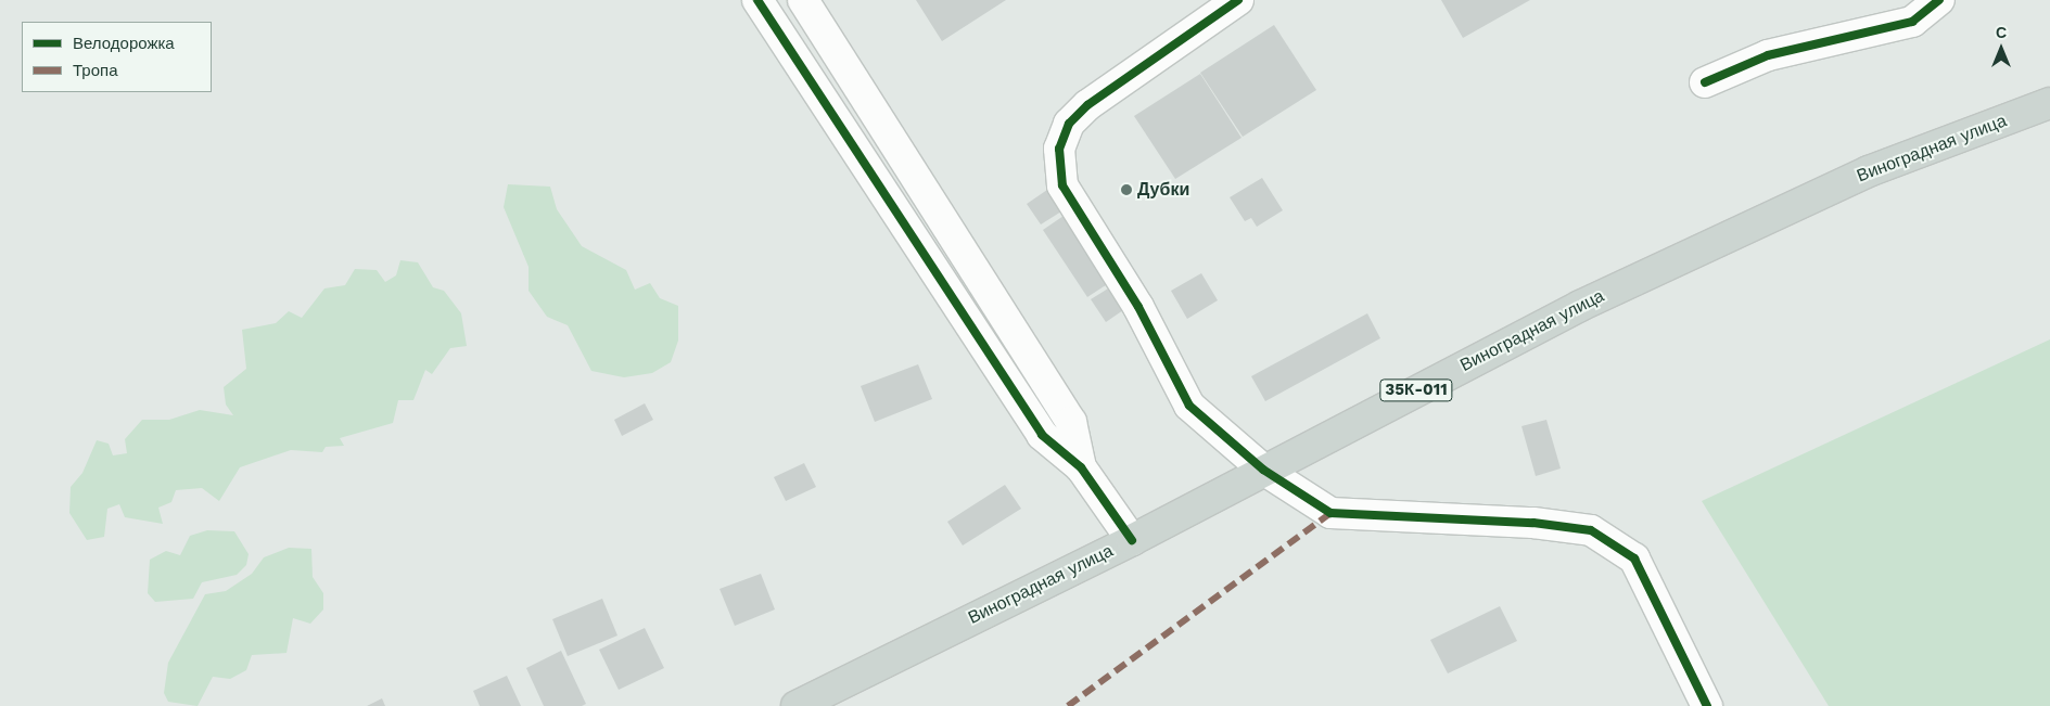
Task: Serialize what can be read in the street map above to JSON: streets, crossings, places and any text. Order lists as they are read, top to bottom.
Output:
{
  "streets": {
    "main road": ["Виноградная улица", "35К-011"]
  },
  "places": ["Дубки"],
  "legend": ["Велодорожка", "Тропа"],
  "north": "top"
}
